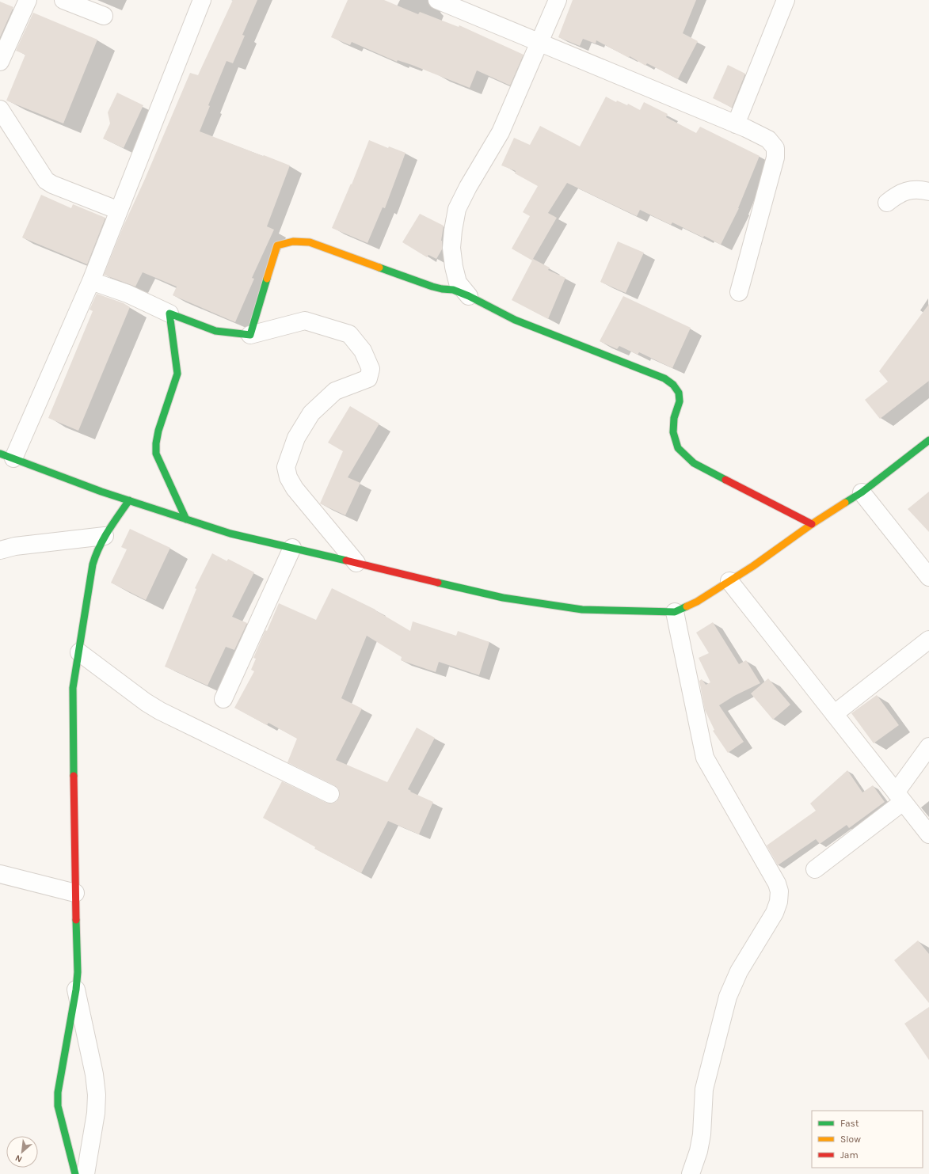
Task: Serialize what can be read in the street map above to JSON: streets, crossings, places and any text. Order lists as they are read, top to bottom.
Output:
{
  "legend": ["Fast", "Slow", "Jam"],
  "north": "bottom left"
}
